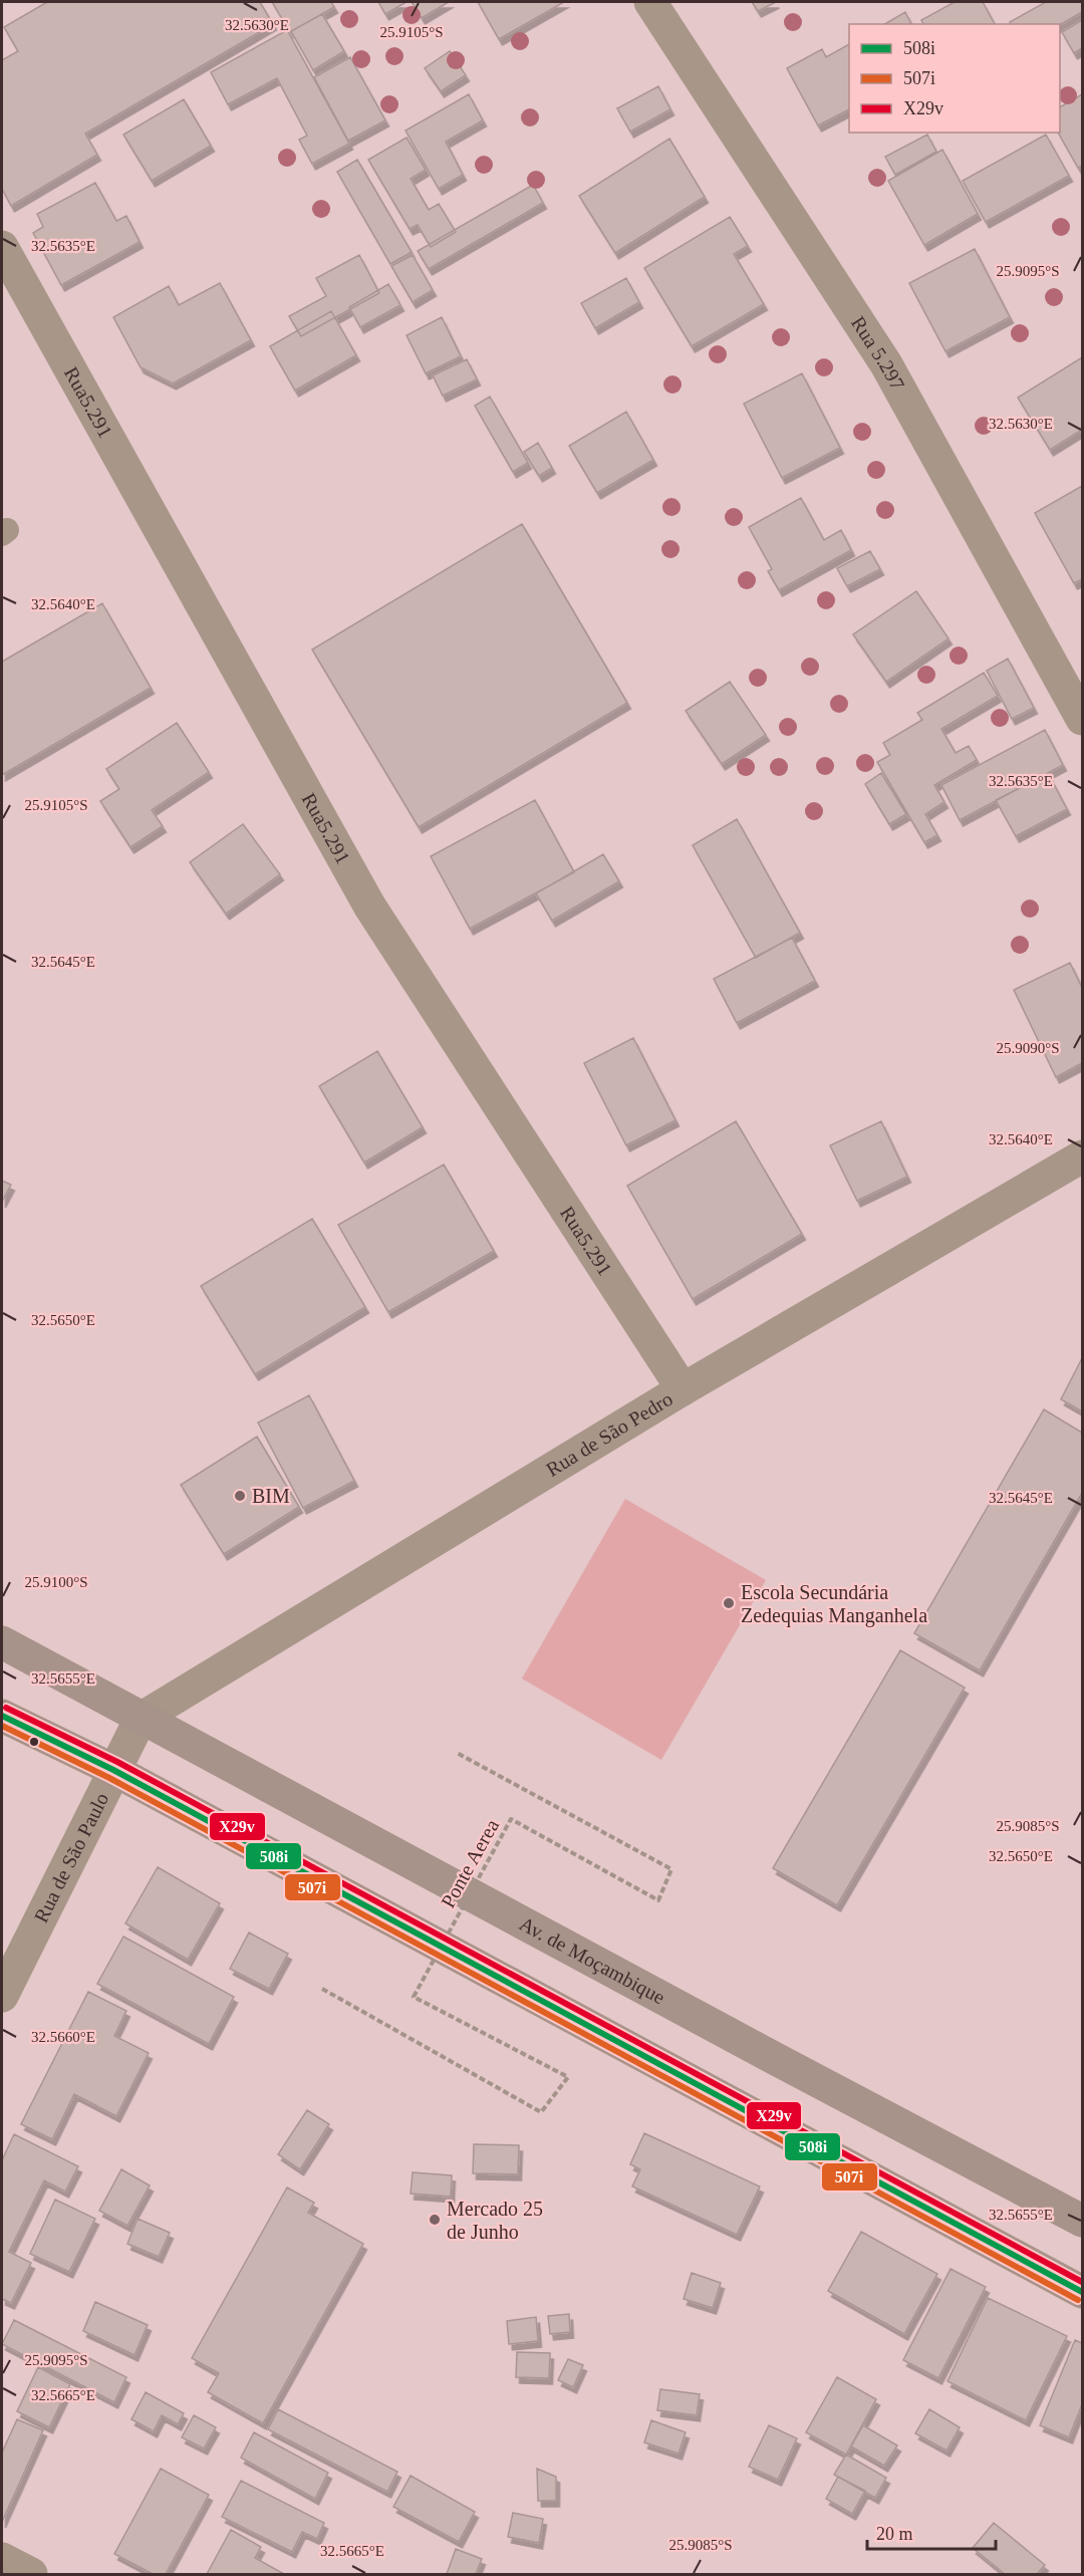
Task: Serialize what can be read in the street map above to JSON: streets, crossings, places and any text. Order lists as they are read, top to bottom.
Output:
{
  "streets": {
    "highway": ["Av. de Moçambique"],
    "street": [
      "Rua 5.297",
      "Rua5.291",
      "Rua de São Pedro",
      "Rua de São Paulo"
    ],
    "path": ["Ponte Aerea"]
  },
  "crossings": [
    ["Rua5.291", "Rua de São Pedro"],
    ["Rua de São Pedro", "Rua de São Paulo"],
    ["Rua de São Pedro", "Av. de Moçambique"],
    ["Rua de São Paulo", "Av. de Moçambique"]
  ],
  "places": ["BIM", "Escola Secundária Zedequias Manganhela", "Mercado 25 de Junho"],
  "lines": ["transit line X29v", "transit line 508i", "transit line 507i"],
  "legend": ["508i", "507i", "X29v"],
  "scale_bar": "20 m",
  "coordinates": [
    "32.5630°E",
    "25.9105°S",
    "32.5635°E",
    "25.9095°S",
    "32.5640°E",
    "32.5645°E",
    "25.9090°S",
    "32.5650°E",
    "25.9100°S",
    "32.5655°E",
    "25.9085°S",
    "32.5660°E",
    "32.5665°E"
  ]
}
